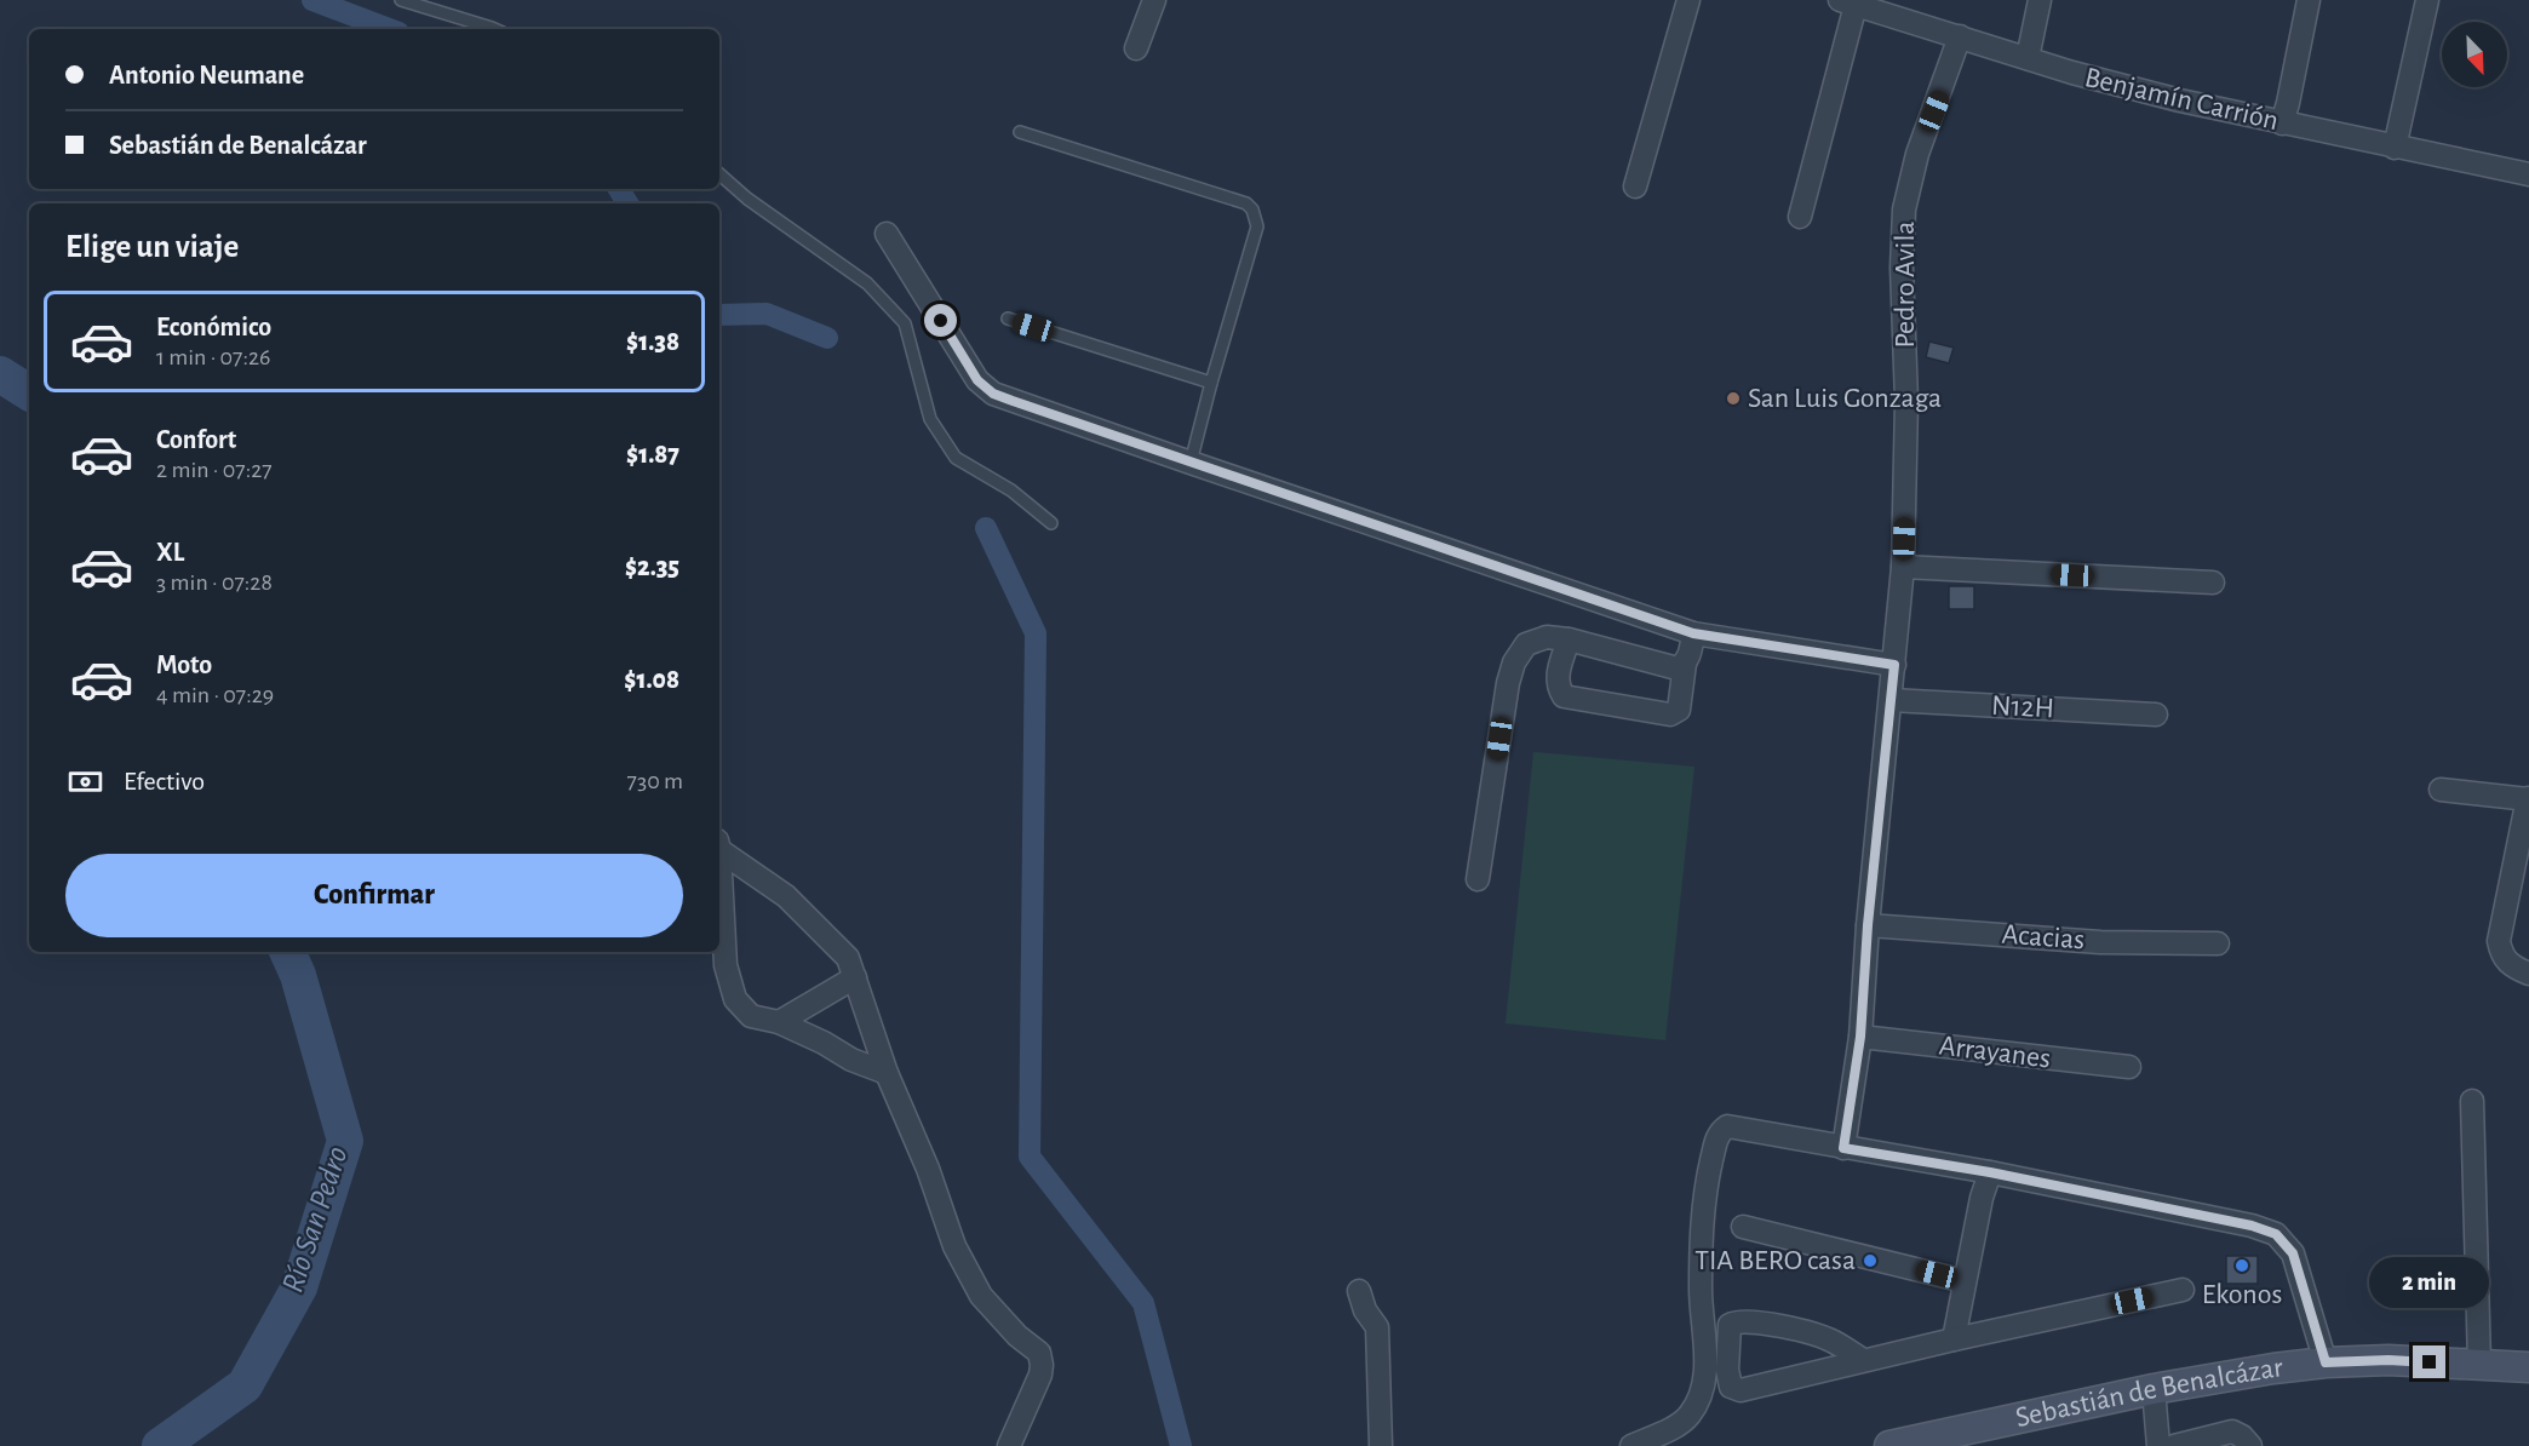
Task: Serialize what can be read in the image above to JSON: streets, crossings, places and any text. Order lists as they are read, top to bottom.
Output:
{
  "streets": {
    "main road": ["Sebastián de Benalcázar"],
    "street": [
      "Benjamín Carrión",
      "Pedro Avila",
      "N12H",
      "Acacias",
      "Arrayanes"
    ]
  },
  "crossings": [
    ["Benjamín Carrión", "Pedro Avila"],
    ["Pedro Avila", "N12H"],
    ["Pedro Avila", "Acacias"],
    ["Pedro Avila", "Arrayanes"],
    ["Pedro Avila", "Sebastián de Benalcázar"]
  ],
  "water": ["Río San Pedro"],
  "places": ["San Luis Gonzaga", "TIA BERO casa", "Ekonos"],
  "north": "bottom right",
  "page": {
    "banner": ["Antonio Neumane", "Sebastián de Benalcázar"],
    "heading": "Elige un viaje",
    "list": [
      {
        "name": "Económico",
        "note": "1 min · 07:26",
        "value": "$1.38"
      },
      {
        "name": "Confort",
        "note": "2 min · 07:27",
        "value": "$1.87"
      },
      {
        "name": "XL",
        "note": "3 min · 07:28",
        "value": "$2.35"
      },
      {
        "name": "Moto",
        "note": "4 min · 07:29",
        "value": "$1.08"
      }
    ],
    "pay": ["Efectivo", "730 m"],
    "buttons": "Confirmar",
    "bubble": "2 min"
  }
}
